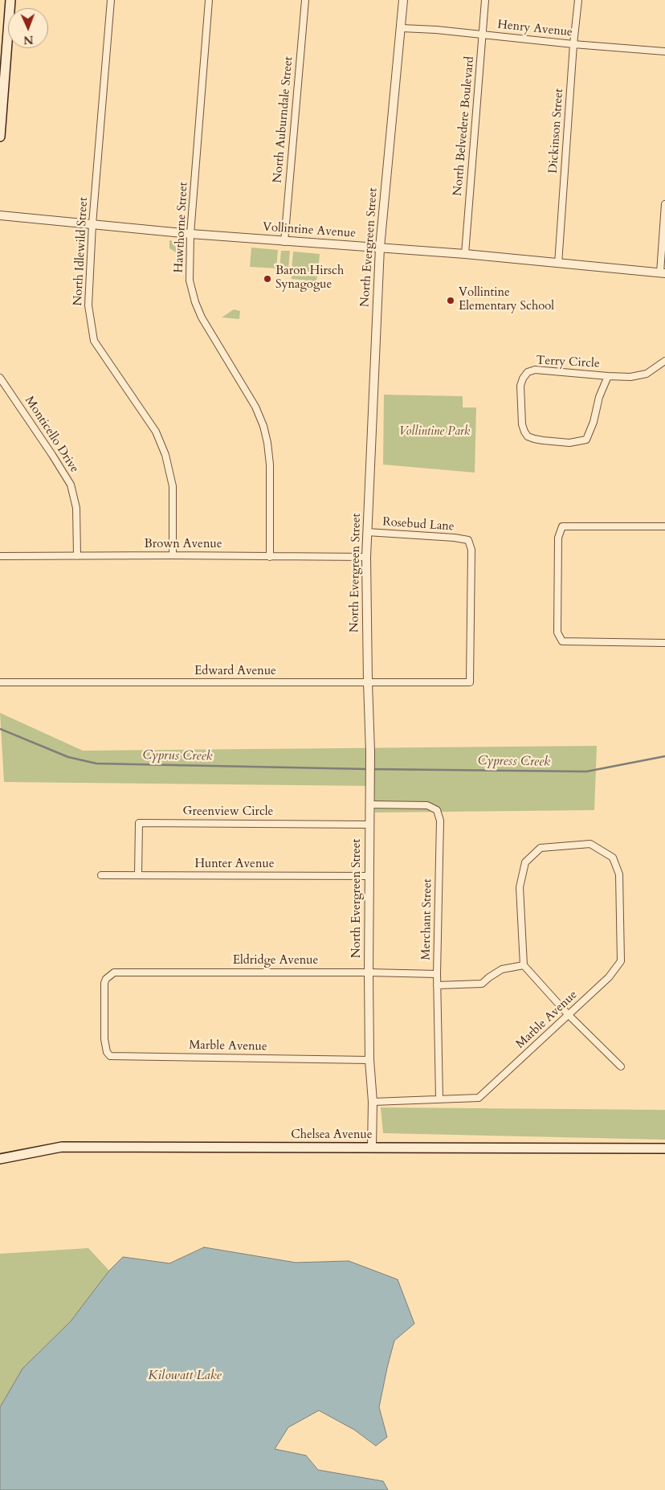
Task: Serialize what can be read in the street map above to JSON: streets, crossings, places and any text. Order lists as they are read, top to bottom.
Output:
{
  "streets": {
    "main road": ["Chelsea Avenue"],
    "street": [
      "Henry Avenue",
      "North Auburndale Street",
      "North Belvedere Boulevard",
      "Dickinson Street",
      "Hawthorne Street",
      "Vollintine Avenue",
      "North Evergreen Street",
      "North Idlewild Street",
      "Terry Circle",
      "Monticello Drive",
      "Rosebud Lane",
      "Brown Avenue",
      "Edward Avenue",
      "Greenview Circle",
      "Hunter Avenue",
      "Merchant Street",
      "Eldridge Avenue",
      "Marble Avenue"
    ]
  },
  "crossings": [
    ["Henry Avenue", "North Belvedere Boulevard"],
    ["Henry Avenue", "Dickinson Street"],
    ["Henry Avenue", "North Evergreen Street"],
    ["North Auburndale Street", "Vollintine Avenue"],
    ["North Belvedere Boulevard", "Vollintine Avenue"],
    ["Dickinson Street", "Vollintine Avenue"],
    ["Hawthorne Street", "Vollintine Avenue"],
    ["Hawthorne Street", "Brown Avenue"],
    ["Vollintine Avenue", "North Evergreen Street"],
    ["Vollintine Avenue", "North Idlewild Street"],
    ["North Evergreen Street", "Rosebud Lane"],
    ["North Evergreen Street", "Brown Avenue"],
    ["North Evergreen Street", "Edward Avenue"],
    ["North Evergreen Street", "Greenview Circle"],
    ["North Evergreen Street", "Hunter Avenue"],
    ["North Evergreen Street", "Merchant Street"],
    ["North Evergreen Street", "Eldridge Avenue"],
    ["North Evergreen Street", "Marble Avenue"],
    ["North Evergreen Street", "Chelsea Avenue"],
    ["North Idlewild Street", "Brown Avenue"],
    ["Monticello Drive", "Brown Avenue"],
    ["Rosebud Lane", "Edward Avenue"],
    ["Greenview Circle", "Hunter Avenue"],
    ["Merchant Street", "Eldridge Avenue"],
    ["Merchant Street", "Marble Avenue"],
    ["Eldridge Avenue", "Marble Avenue"]
  ],
  "water": ["Cyprus Creek", "Cypress Creek", "Kilowatt Lake"],
  "parks": ["Vollintine Park"],
  "places": ["Baron Hirsch Synagogue", "Vollintine Elementary School"],
  "north": "bottom"
}
